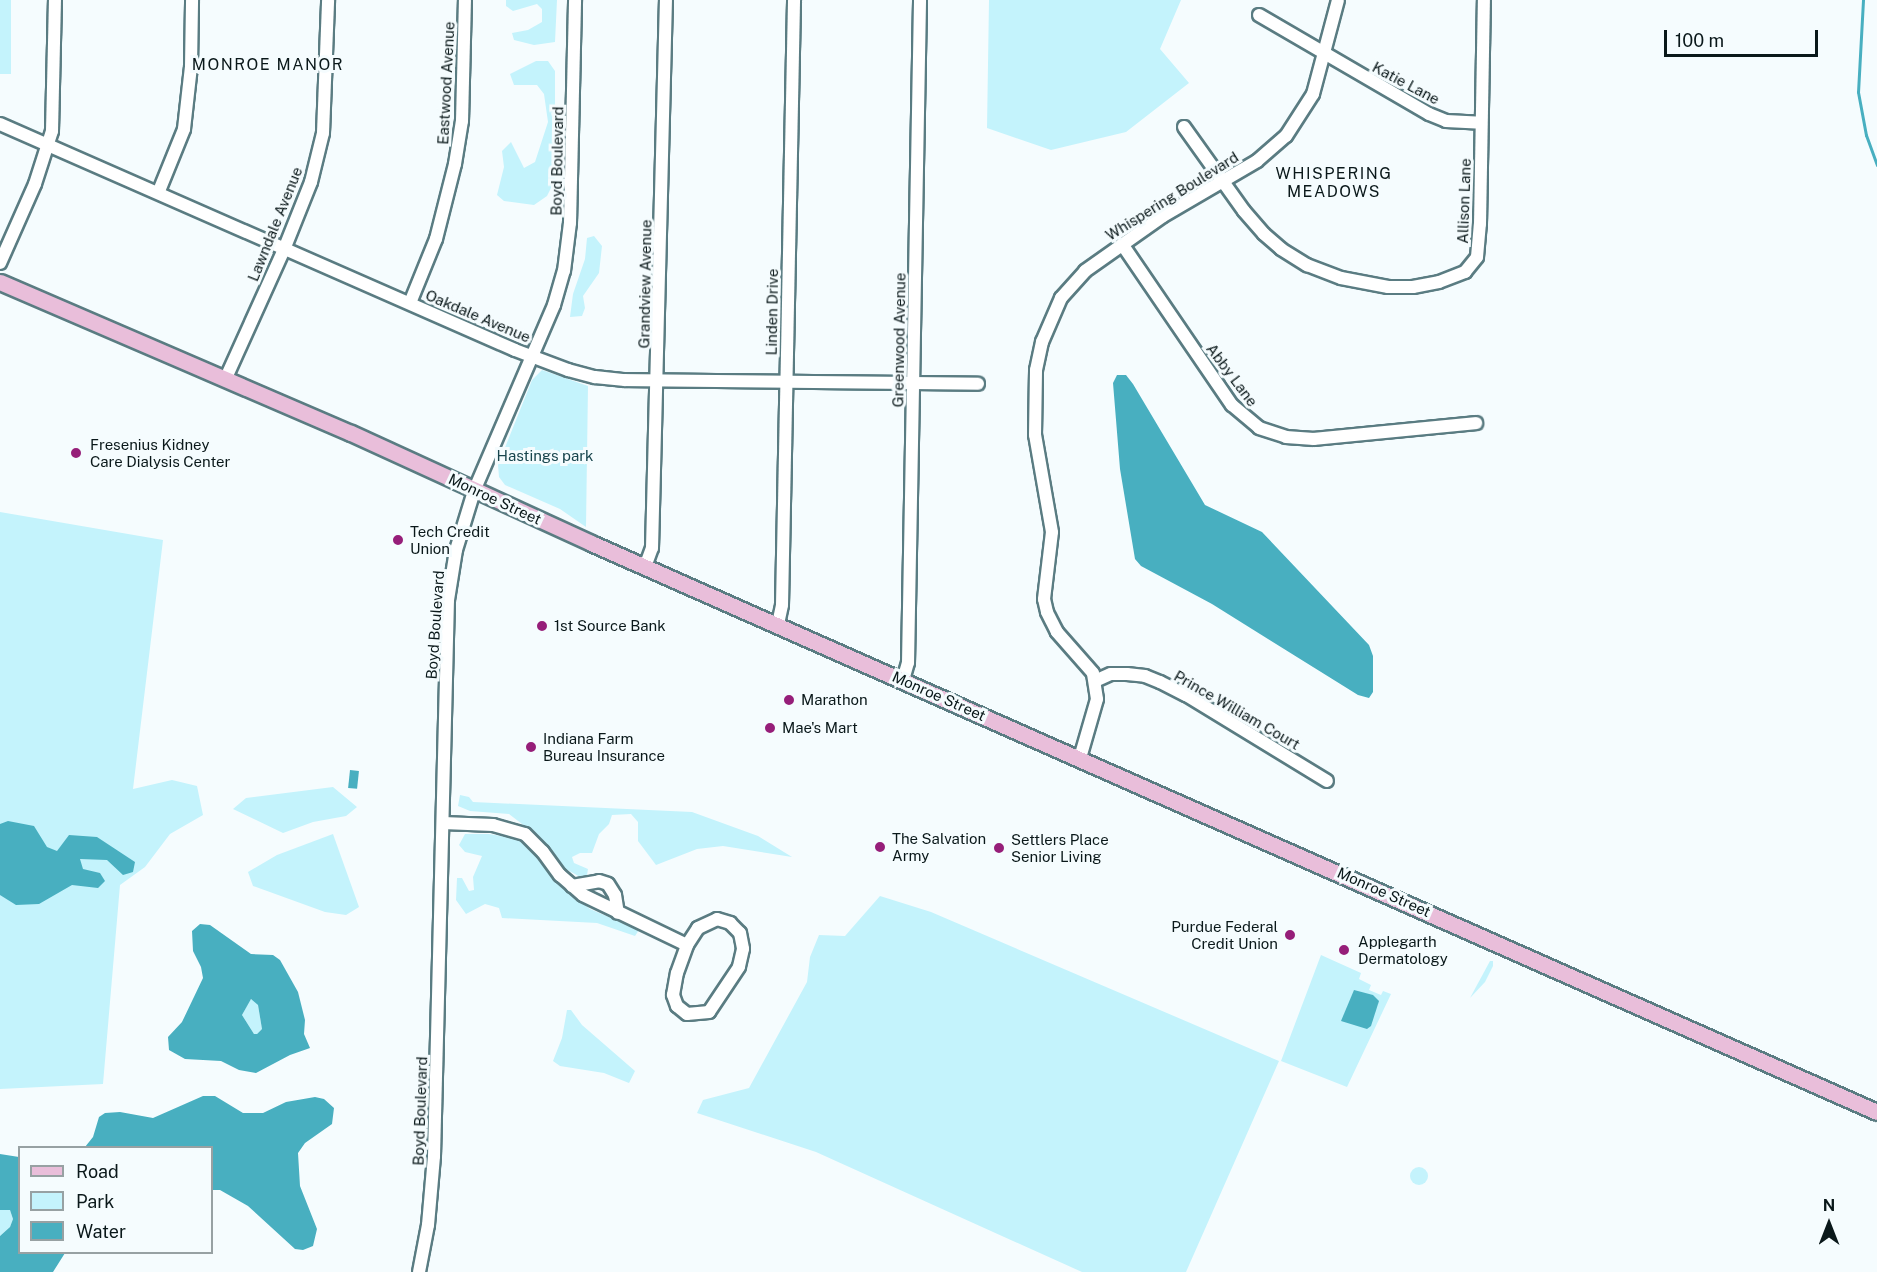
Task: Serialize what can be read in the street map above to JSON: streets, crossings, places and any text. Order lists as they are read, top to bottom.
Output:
{
  "streets": {
    "main road": ["Monroe Street"],
    "street": [
      "Eastwood Avenue",
      "Katie Lane",
      "Boyd Boulevard",
      "Whispering Boulevard",
      "Allison Lane",
      "Lawndale Avenue",
      "Grandview Avenue",
      "Linden Drive",
      "Oakdale Avenue",
      "Greenwood Avenue",
      "Abby Lane",
      "Prince William Court"
    ]
  },
  "crossings": [
    ["Eastwood Avenue", "Oakdale Avenue"],
    ["Katie Lane", "Whispering Boulevard"],
    ["Katie Lane", "Allison Lane"],
    ["Boyd Boulevard", "Oakdale Avenue"],
    ["Boyd Boulevard", "Monroe Street"],
    ["Whispering Boulevard", "Allison Lane"],
    ["Whispering Boulevard", "Abby Lane"],
    ["Whispering Boulevard", "Prince William Court"],
    ["Lawndale Avenue", "Oakdale Avenue"],
    ["Lawndale Avenue", "Monroe Street"],
    ["Grandview Avenue", "Oakdale Avenue"],
    ["Grandview Avenue", "Monroe Street"],
    ["Linden Drive", "Oakdale Avenue"],
    ["Linden Drive", "Monroe Street"],
    ["Oakdale Avenue", "Greenwood Avenue"],
    ["Greenwood Avenue", "Monroe Street"]
  ],
  "districts": ["MONROE MANOR", "WHISPERING MEADOWS"],
  "parks": ["Hastings park"],
  "places": [
    "Fresenius Kidney Care Dialysis Center",
    "Tech Credit Union",
    "1st Source Bank",
    "Marathon",
    "Mae's Mart",
    "Indiana Farm Bureau Insurance",
    "The Salvation Army",
    "Settlers Place Senior Living",
    "Purdue Federal Credit Union",
    "Applegarth Dermatology"
  ],
  "legend": ["Road", "Park", "Water"],
  "scale_bar": "100 m",
  "north": "top"
}
